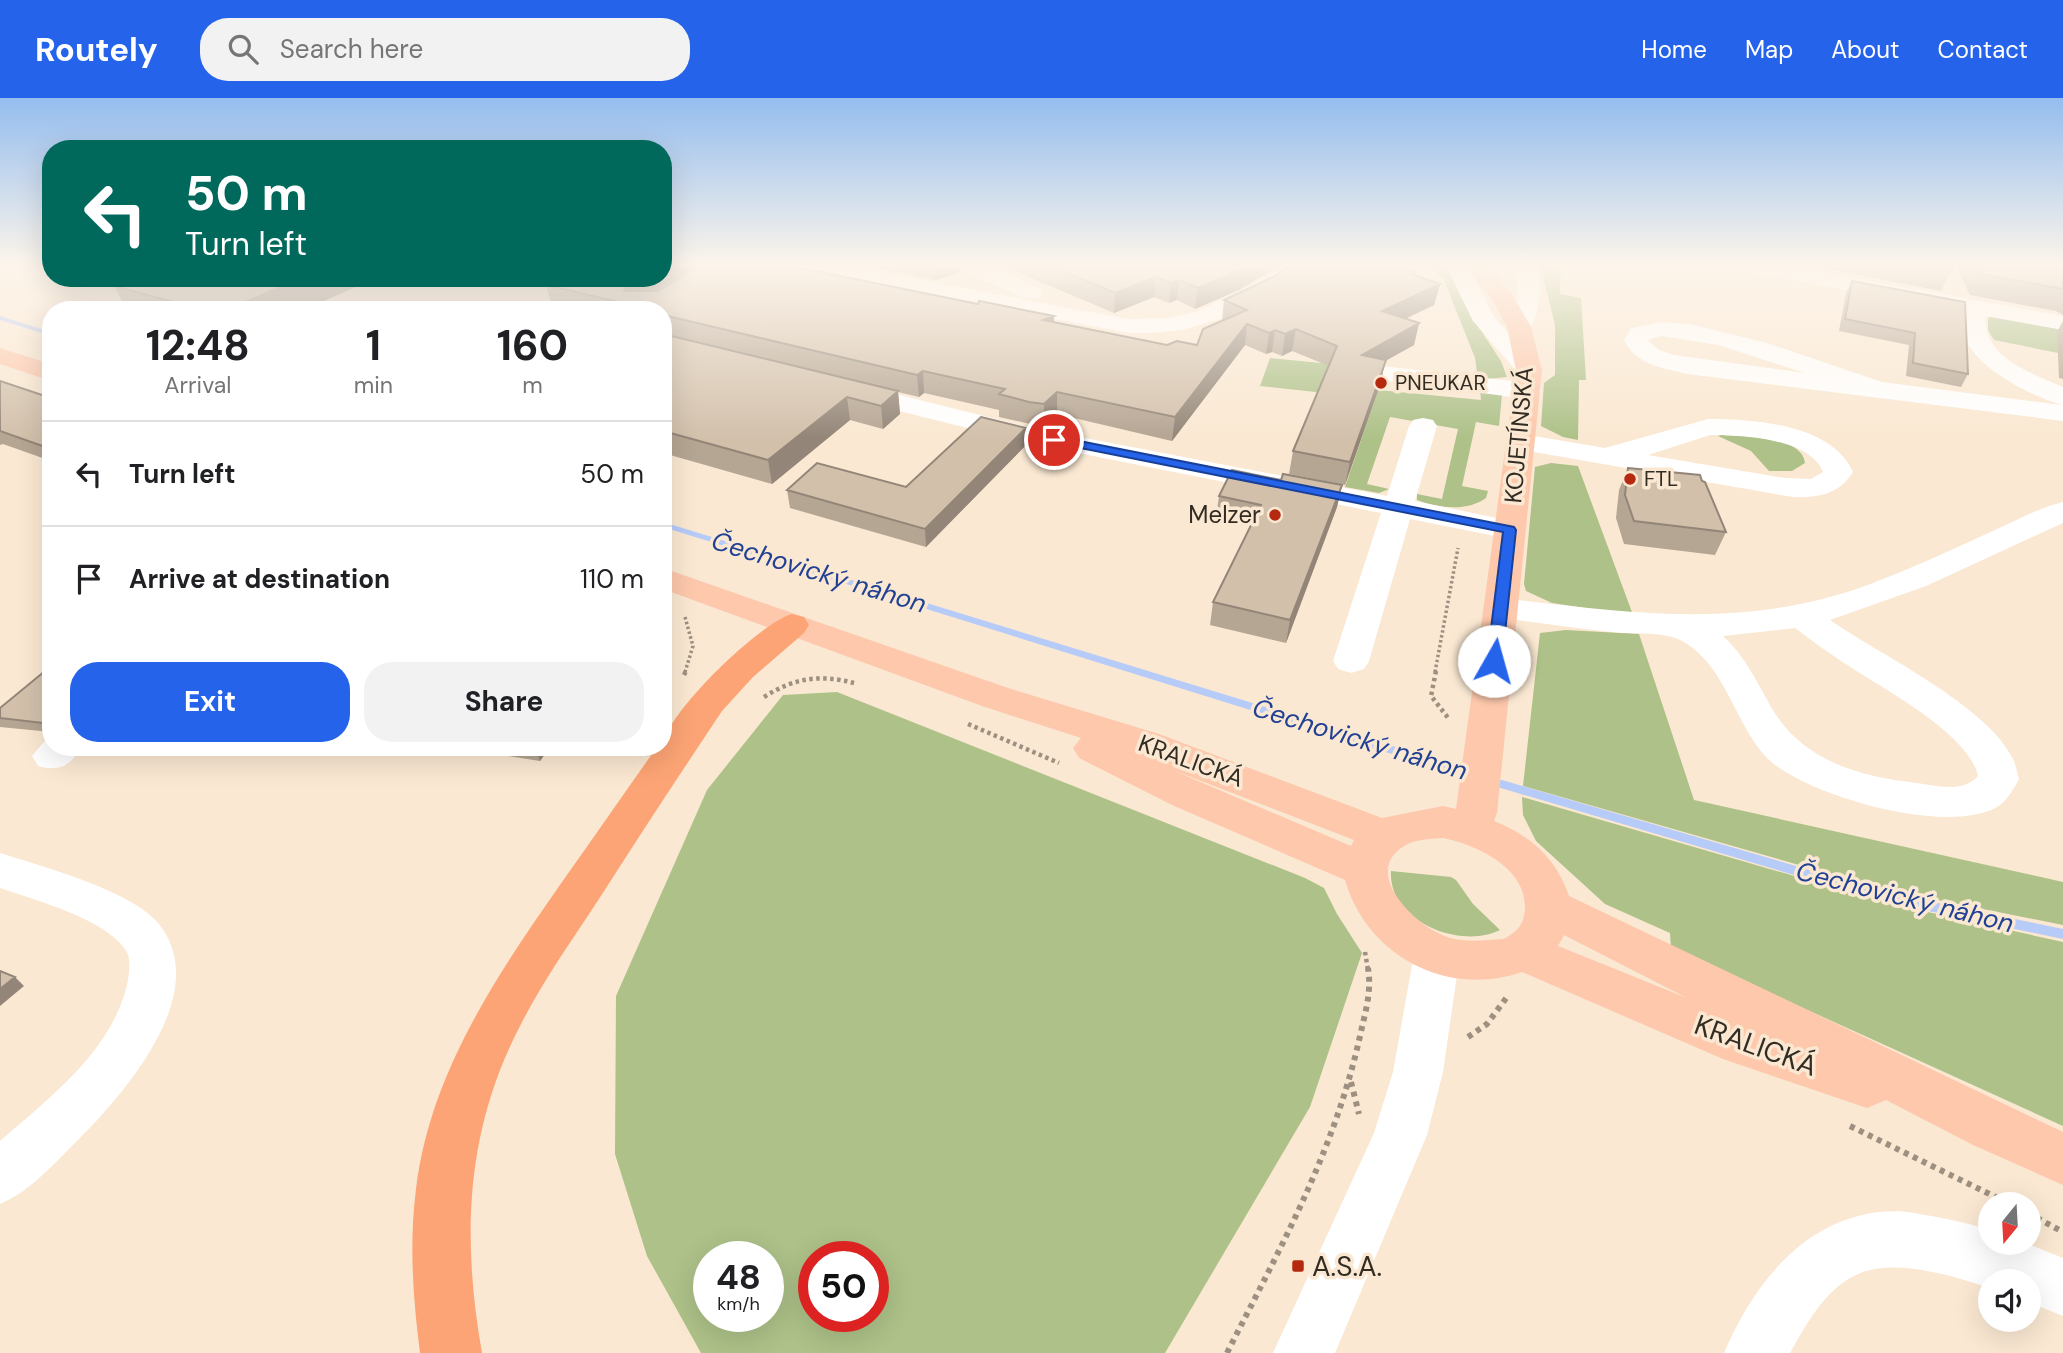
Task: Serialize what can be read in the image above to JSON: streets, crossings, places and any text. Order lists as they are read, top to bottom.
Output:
{
  "streets": {
    "main road": ["KOJETÍNSKÁ", "KRALICKÁ"]
  },
  "crossings": [
    ["KOJETÍNSKÁ", "KRALICKÁ"]
  ],
  "water": ["Čechovický náhon"],
  "places": {
    "other": ["PNEUKAR", "FTL", "Melzer"],
    "transit": ["A.S.A."]
  },
  "north": "bottom",
  "page": {
    "header": "Routely",
    "search": "Search here",
    "nav": [
      "Home",
      "Map",
      "About",
      "Contact"
    ],
    "turn": ["50 m", "Turn left"],
    "eta": [
      "12:48",
      "Arrival",
      "1",
      "min",
      "160",
      "m"
    ],
    "list": [
      {
        "name": "Turn left",
        "value": "50 m"
      },
      {
        "name": "Arrive at destination",
        "value": "110 m"
      }
    ],
    "buttons": ["Exit", "Share"],
    "speed": "48 km/h",
    "limit": "50"
  }
}
